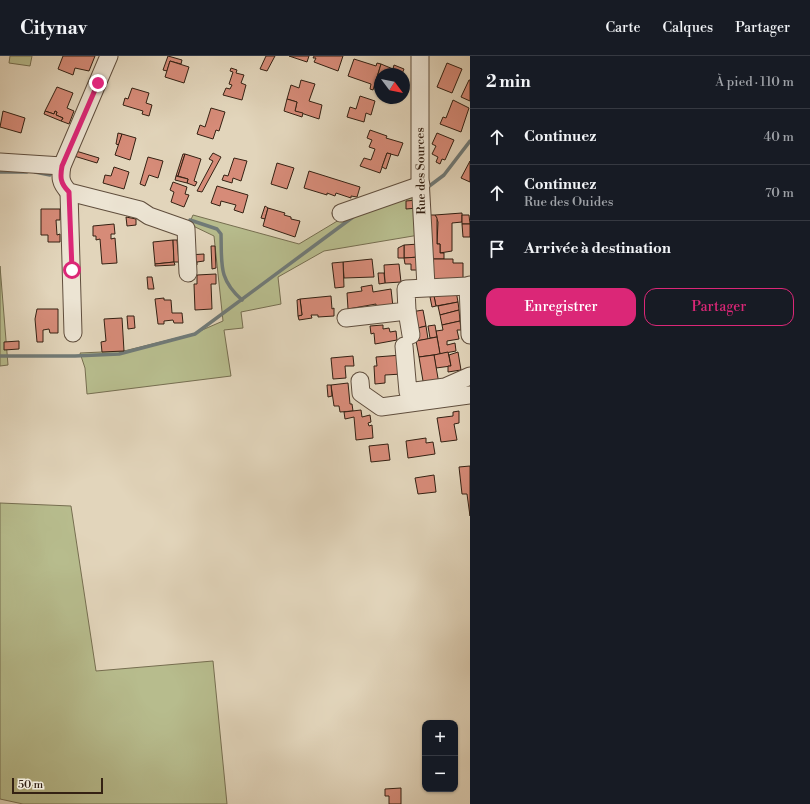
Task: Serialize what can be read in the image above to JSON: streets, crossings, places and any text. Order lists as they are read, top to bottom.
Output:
{
  "streets": {
    "street": ["Rue des Sources"]
  },
  "scale_bar": "50 m",
  "north": "bottom right",
  "page": {
    "header": "Citynav",
    "nav": ["Carte", "Calques", "Partager"],
    "heading": ["2 min", "À pied · 110 m"],
    "list": [
      ["Continuez", "40 m"],
      ["Continuez", "Rue des Ouides", "70 m"],
      "Arrivée à destination"
    ],
    "buttons": ["Enregistrer", "Partager"],
    "map_buttons": ["+", "−"],
    "scale": "50 m"
  }
}
